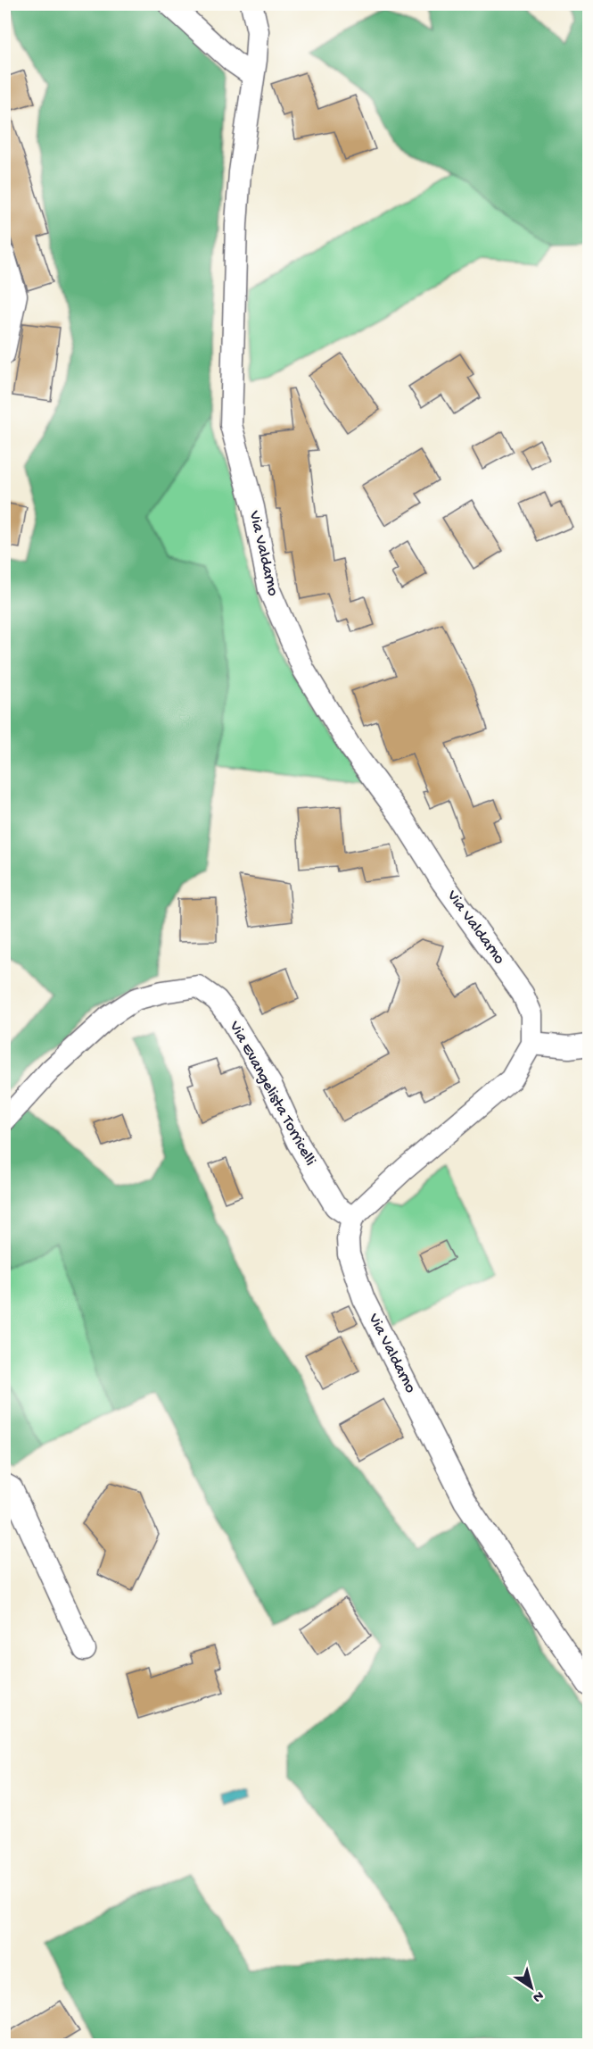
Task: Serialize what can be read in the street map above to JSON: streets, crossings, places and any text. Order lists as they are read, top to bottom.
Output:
{
  "streets": {
    "street": ["Via Valdarno", "Via Evangelista Torricelli"]
  },
  "crossings": [
    ["Via Valdarno", "Via Evangelista Torricelli"]
  ],
  "north": "bottom right"
}
